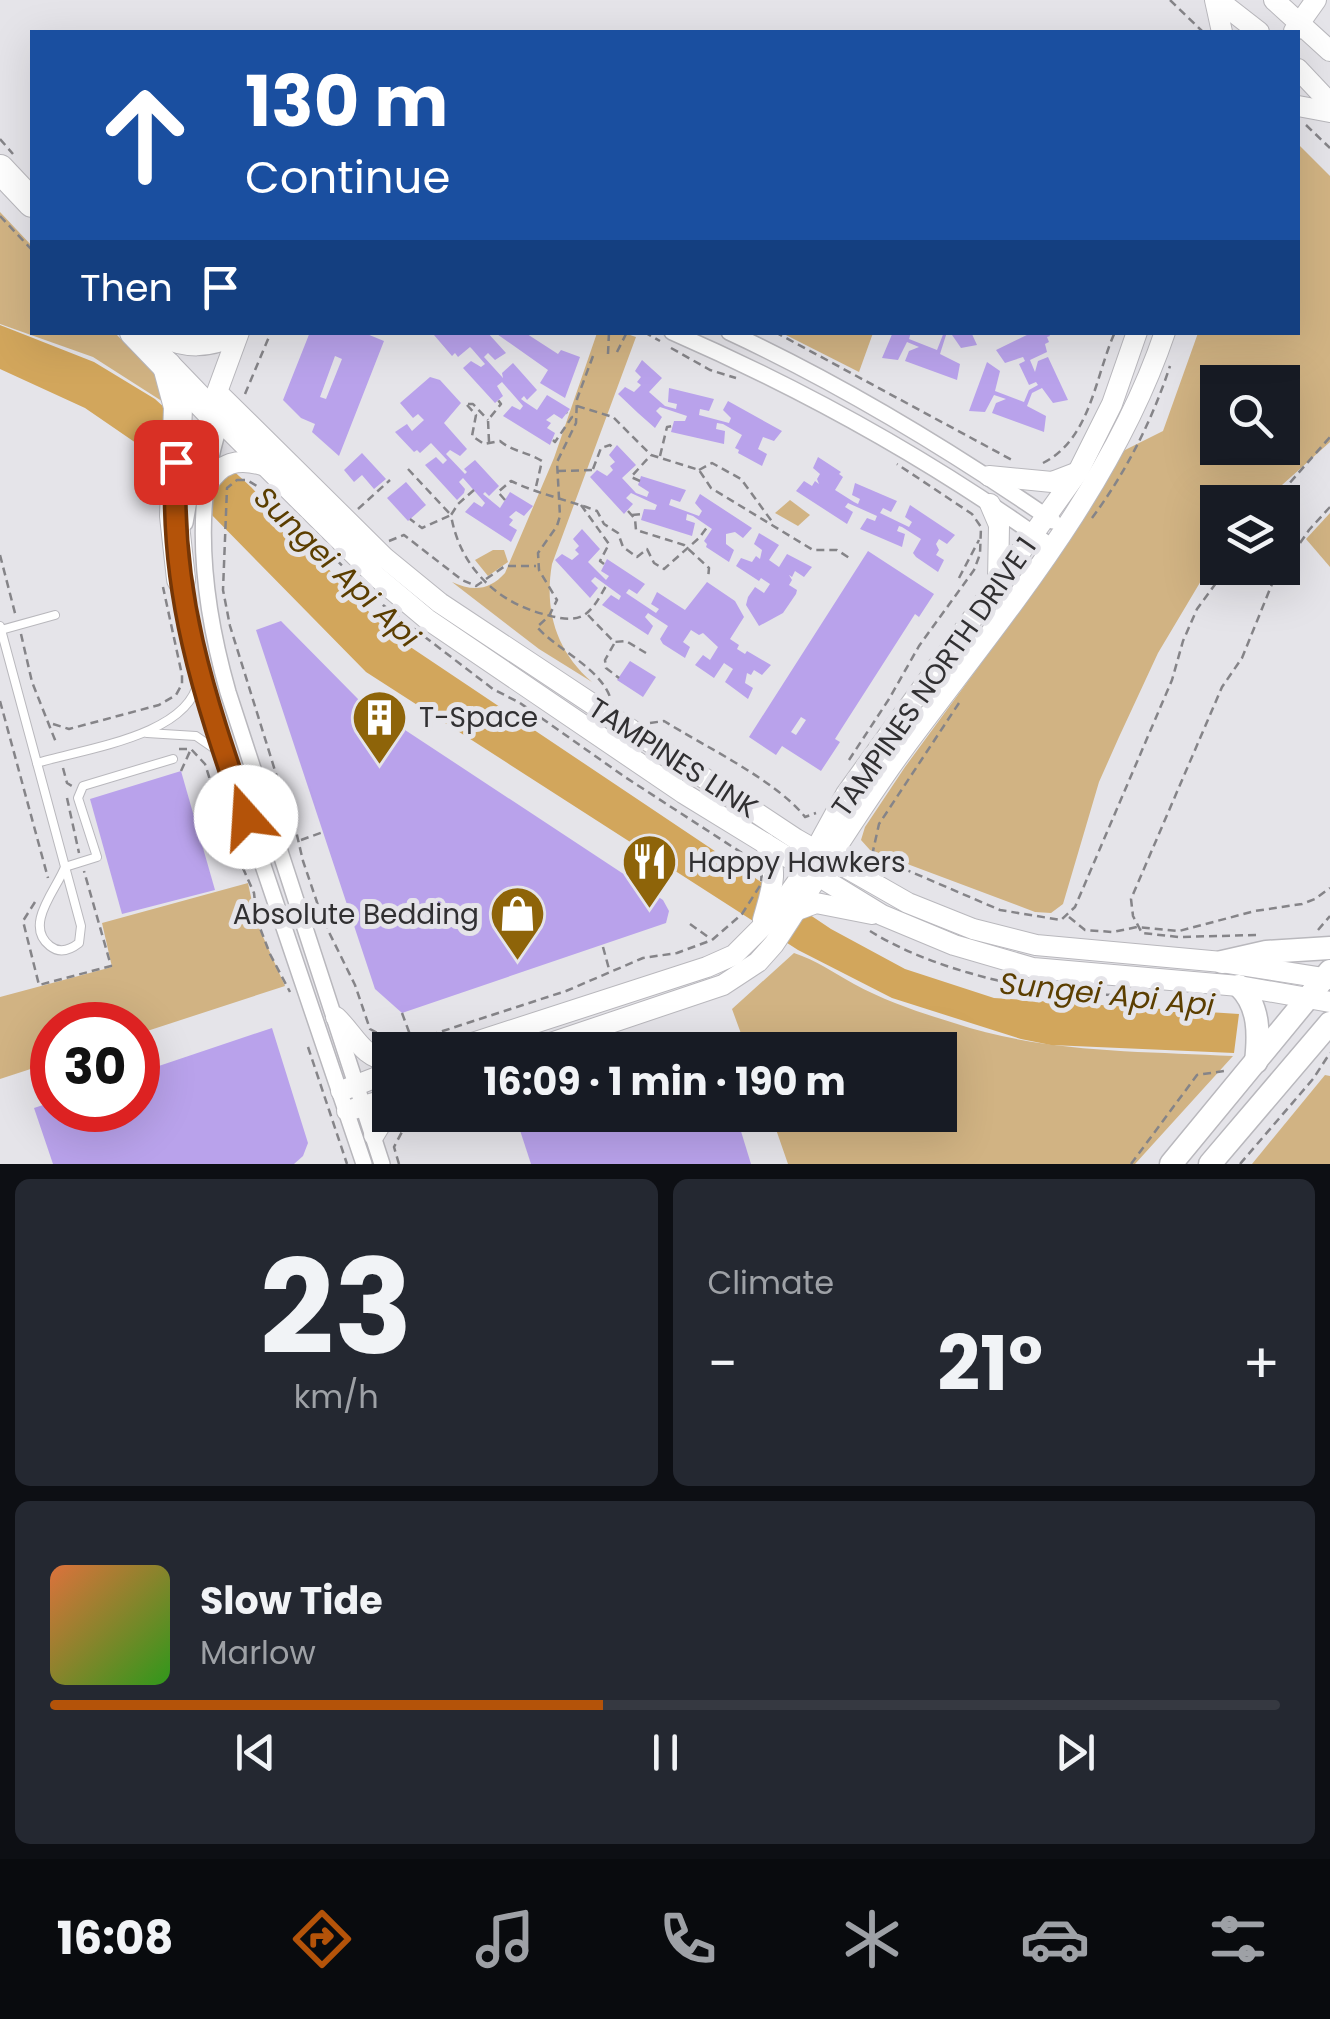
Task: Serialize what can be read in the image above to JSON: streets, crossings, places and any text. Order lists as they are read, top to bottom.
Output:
{
  "streets": {
    "street": ["TAMPINES NORTH DRIVE 1", "TAMPINES LINK"]
  },
  "crossings": [
    ["TAMPINES NORTH DRIVE 1", "TAMPINES LINK"]
  ],
  "water": ["Sungei Api Api"],
  "places": {
    "building": ["T-Space"],
    "restaurant": ["Happy Hawkers"],
    "shop": ["Absolute Bedding"]
  },
  "page": {
    "turn": ["130 m", "Continue"],
    "then": "Then",
    "limit": "30",
    "trip": "16:09 · 1 min · 190 m",
    "tile": [
      ["23", "km/h"],
      "Climate"
    ],
    "heat": ["−", "21°", "+"],
    "song": ["Slow Tide", "Marlow"],
    "tabs": "16:08"
  }
}
